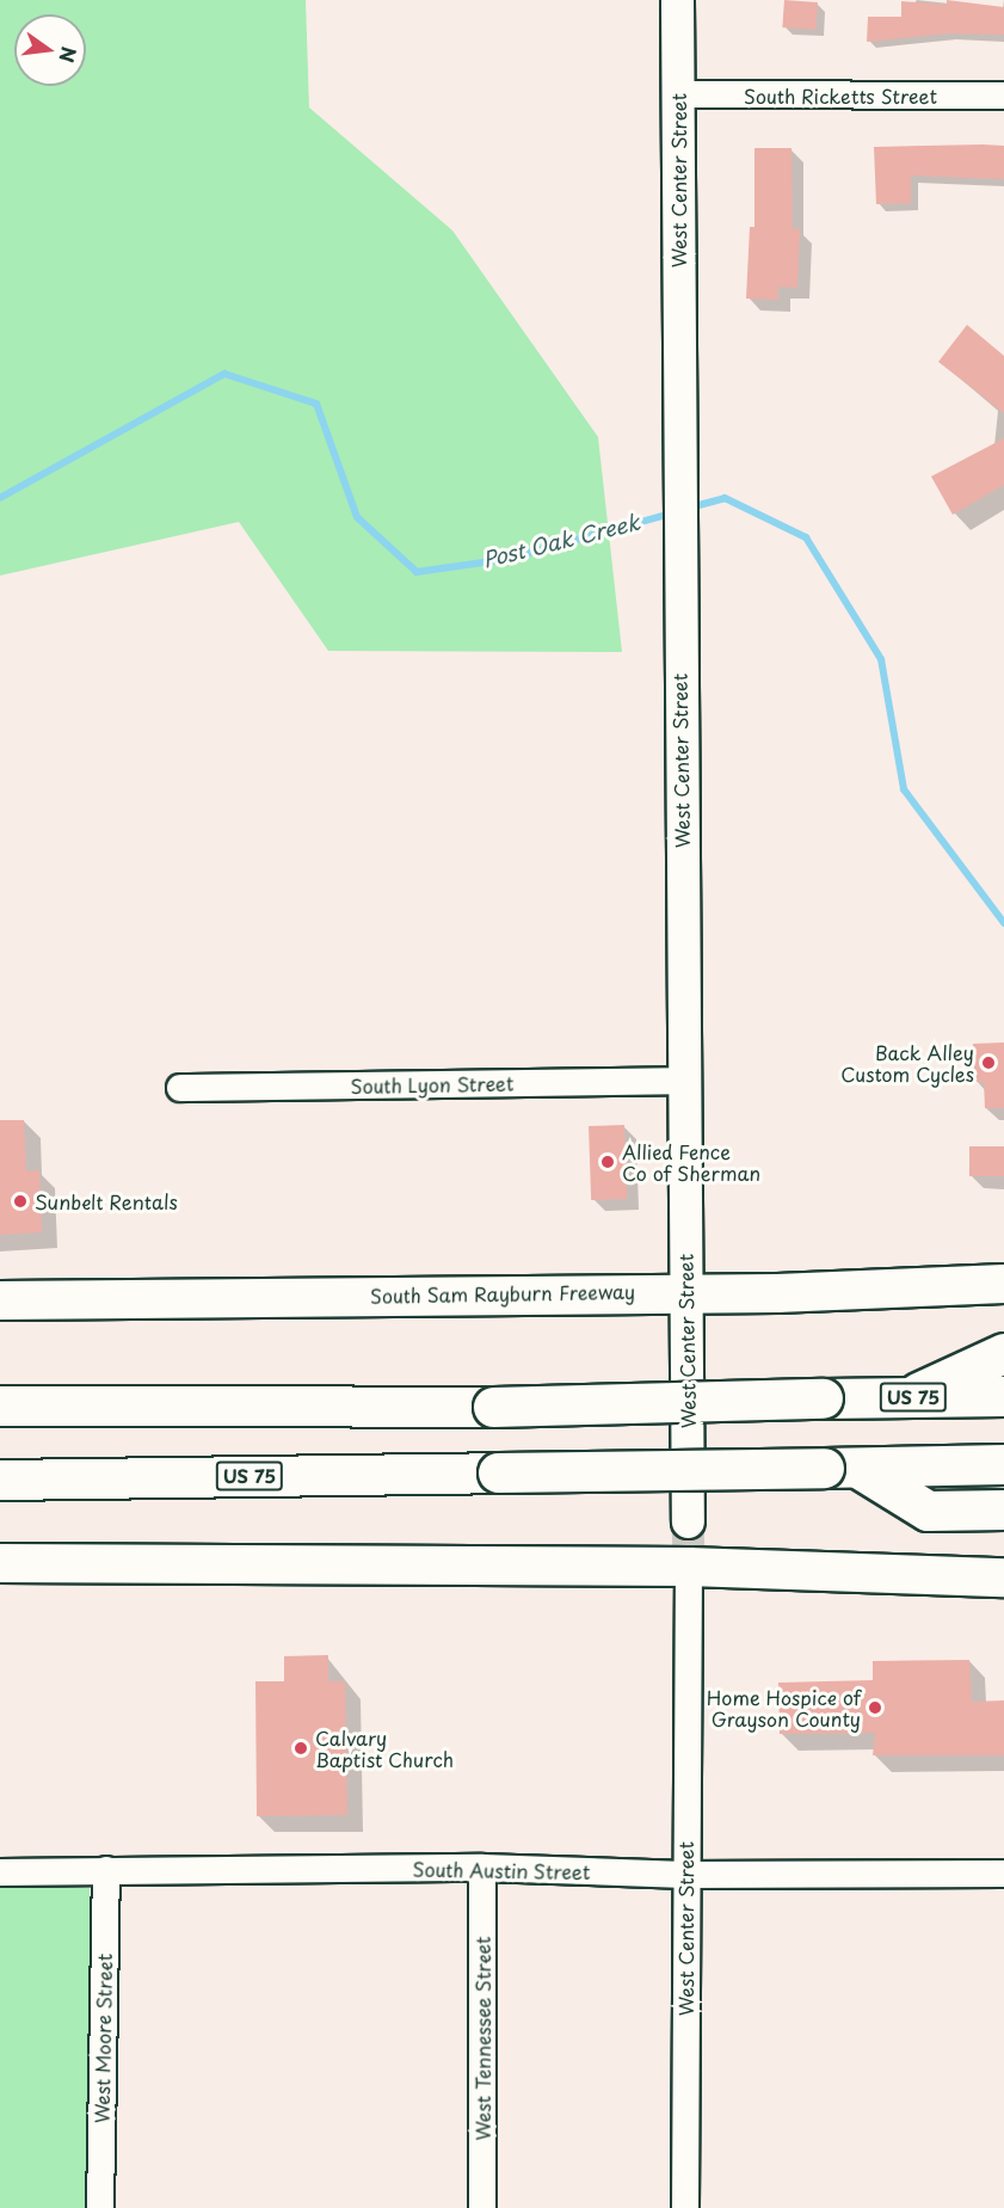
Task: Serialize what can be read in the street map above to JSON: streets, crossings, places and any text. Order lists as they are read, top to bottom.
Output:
{
  "streets": {
    "highway": ["US 75"],
    "main road": ["South Sam Rayburn Freeway"],
    "street": [
      "South Ricketts Street",
      "West Center Street",
      "South Lyon Street",
      "South Austin Street",
      "West Moore Street",
      "West Tennessee Street"
    ]
  },
  "crossings": [
    ["South Ricketts Street", "West Center Street"],
    ["West Center Street", "South Lyon Street"],
    ["West Center Street", "South Sam Rayburn Freeway"],
    ["West Center Street", "South Austin Street"],
    ["South Austin Street", "West Moore Street"],
    ["South Austin Street", "West Tennessee Street"]
  ],
  "water": ["Post Oak Creek"],
  "places": [
    "Back Alley Custom Cycles",
    "Allied Fence Co of Sherman",
    "Sunbelt Rentals",
    "Home Hospice of Grayson County",
    "Calvary Baptist Church"
  ],
  "north": "right"
}
